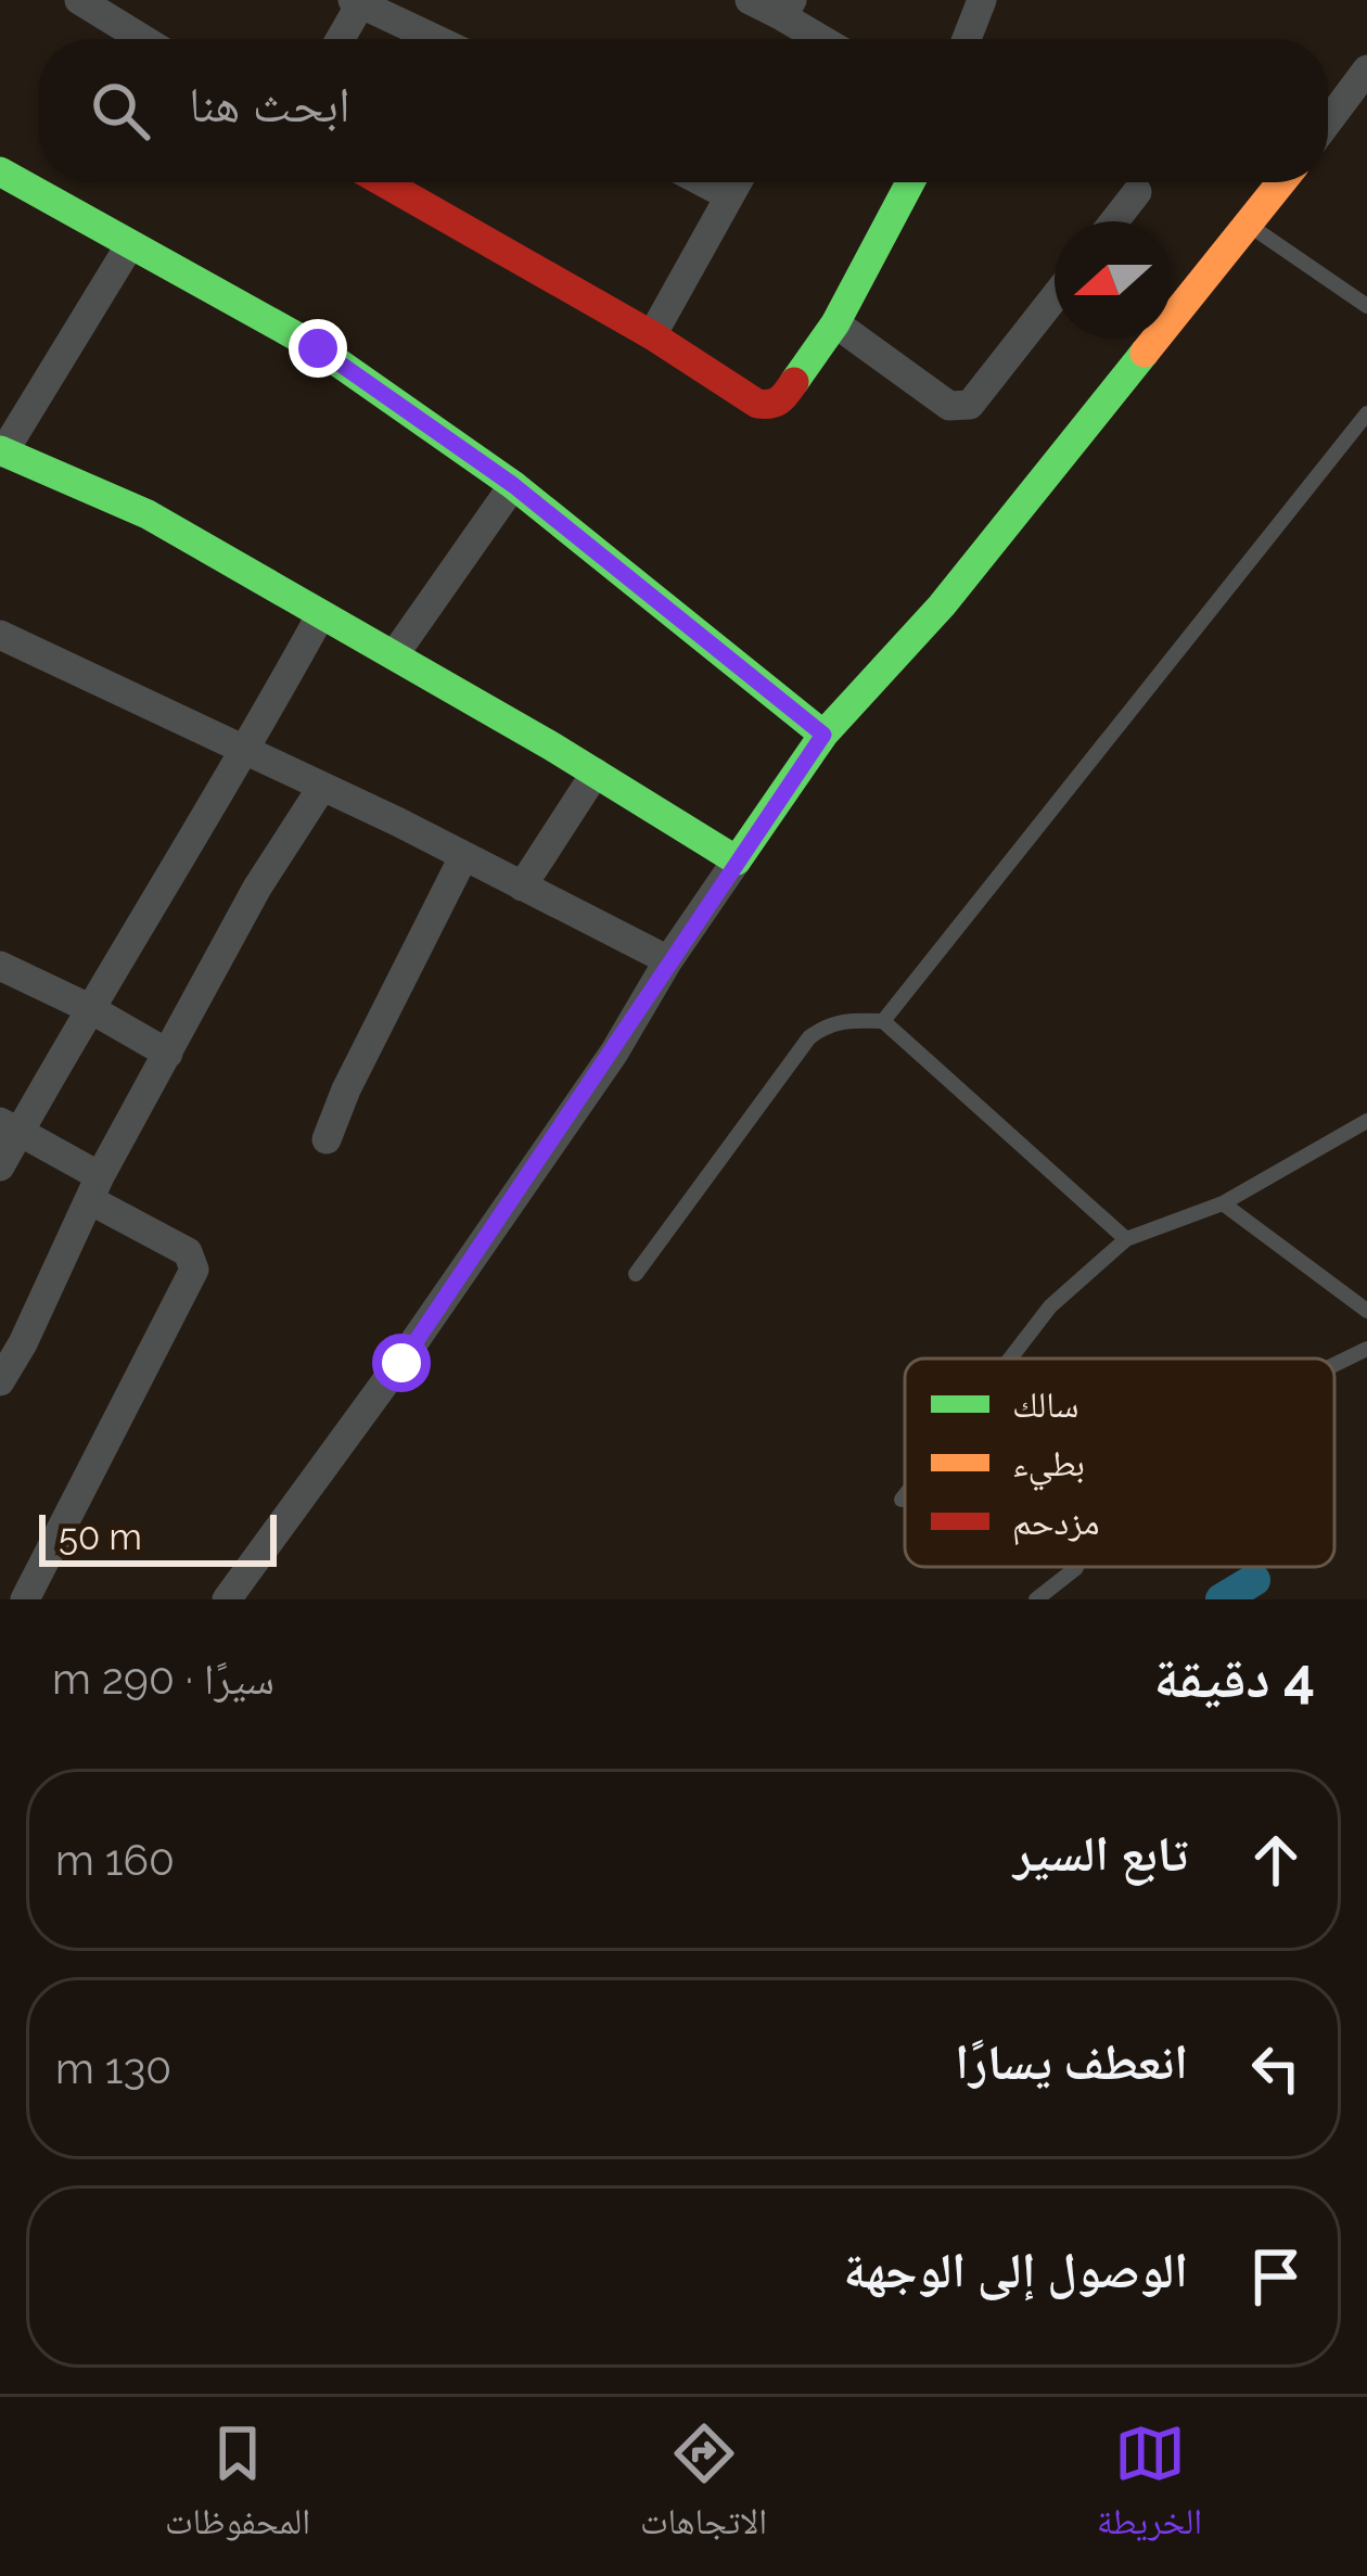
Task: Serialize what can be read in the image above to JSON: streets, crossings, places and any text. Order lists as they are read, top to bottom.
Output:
{
  "legend": ["سالك", "بطيء", "مزدحم"],
  "scale_bar": "50 m",
  "north": "left",
  "page": {
    "search": "ابحث هنا",
    "scale": "50 m",
    "heading": ["4 دقيقة", "سيرًا · 290 m"],
    "list": [
      ["تابع السير", "160 m"],
      ["انعطف يسارًا", "130 m"],
      "الوصول إلى الوجهة"
    ],
    "nav": ["الخريطة", "الاتجاهات", "المحفوظات"]
  }
}
